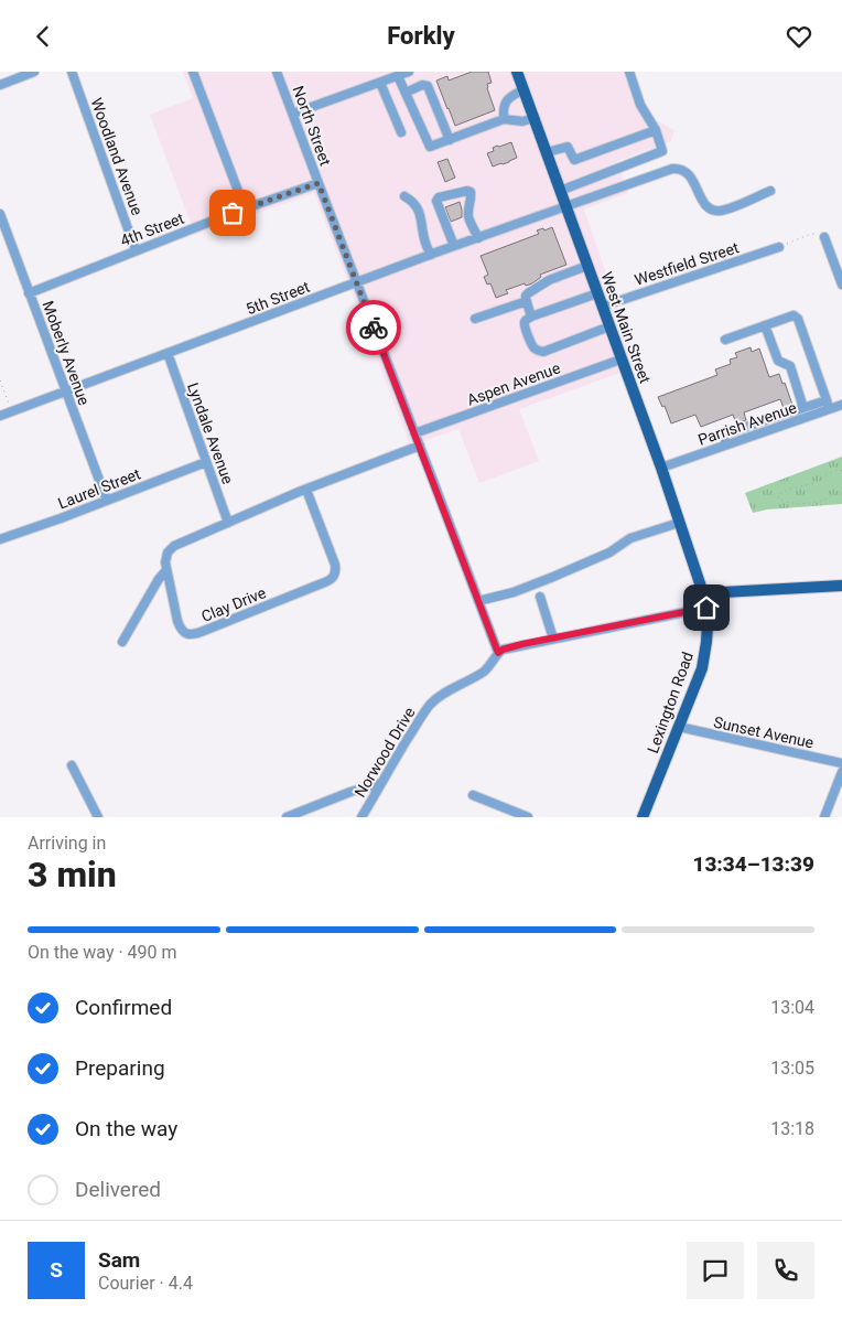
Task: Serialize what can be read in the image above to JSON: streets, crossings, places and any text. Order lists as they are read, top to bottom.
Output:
{
  "streets": {
    "main road": ["West Main Street", "Lexington Road"],
    "street": [
      "North Street",
      "Woodland Avenue",
      "4th Street",
      "Westfield Street",
      "5th Street",
      "Moberly Avenue",
      "Aspen Avenue",
      "Parrish Avenue",
      "Lyndale Avenue",
      "Laurel Street",
      "Clay Drive",
      "Sunset Avenue",
      "Norwood Drive"
    ]
  },
  "crossings": [
    ["North Street", "4th Street"],
    ["North Street", "5th Street"],
    ["North Street", "Aspen Avenue"],
    ["North Street", "Clay Drive"],
    ["North Street", "Norwood Drive"],
    ["Woodland Avenue", "4th Street"],
    ["4th Street", "Moberly Avenue"],
    ["Westfield Street", "West Main Street"],
    ["5th Street", "West Main Street"],
    ["5th Street", "Moberly Avenue"],
    ["5th Street", "Lyndale Avenue"],
    ["West Main Street", "Aspen Avenue"],
    ["West Main Street", "Parrish Avenue"],
    ["West Main Street", "Lexington Road"],
    ["Moberly Avenue", "Laurel Street"],
    ["Lyndale Avenue", "Laurel Street"],
    ["Lyndale Avenue", "Clay Drive"],
    ["Lexington Road", "Sunset Avenue"]
  ],
  "page": {
    "header": "Forkly",
    "heading": ["3 min", "Arriving in", "13:34–13:39"],
    "panel": ["Sam", "Courier · 4.4"],
    "bar": "On the way · 490 m",
    "list": [
      ["Confirmed", "13:04"],
      ["Preparing", "13:05"],
      ["On the way", "13:18"],
      "Delivered"
    ],
    "round": "S"
  }
}
